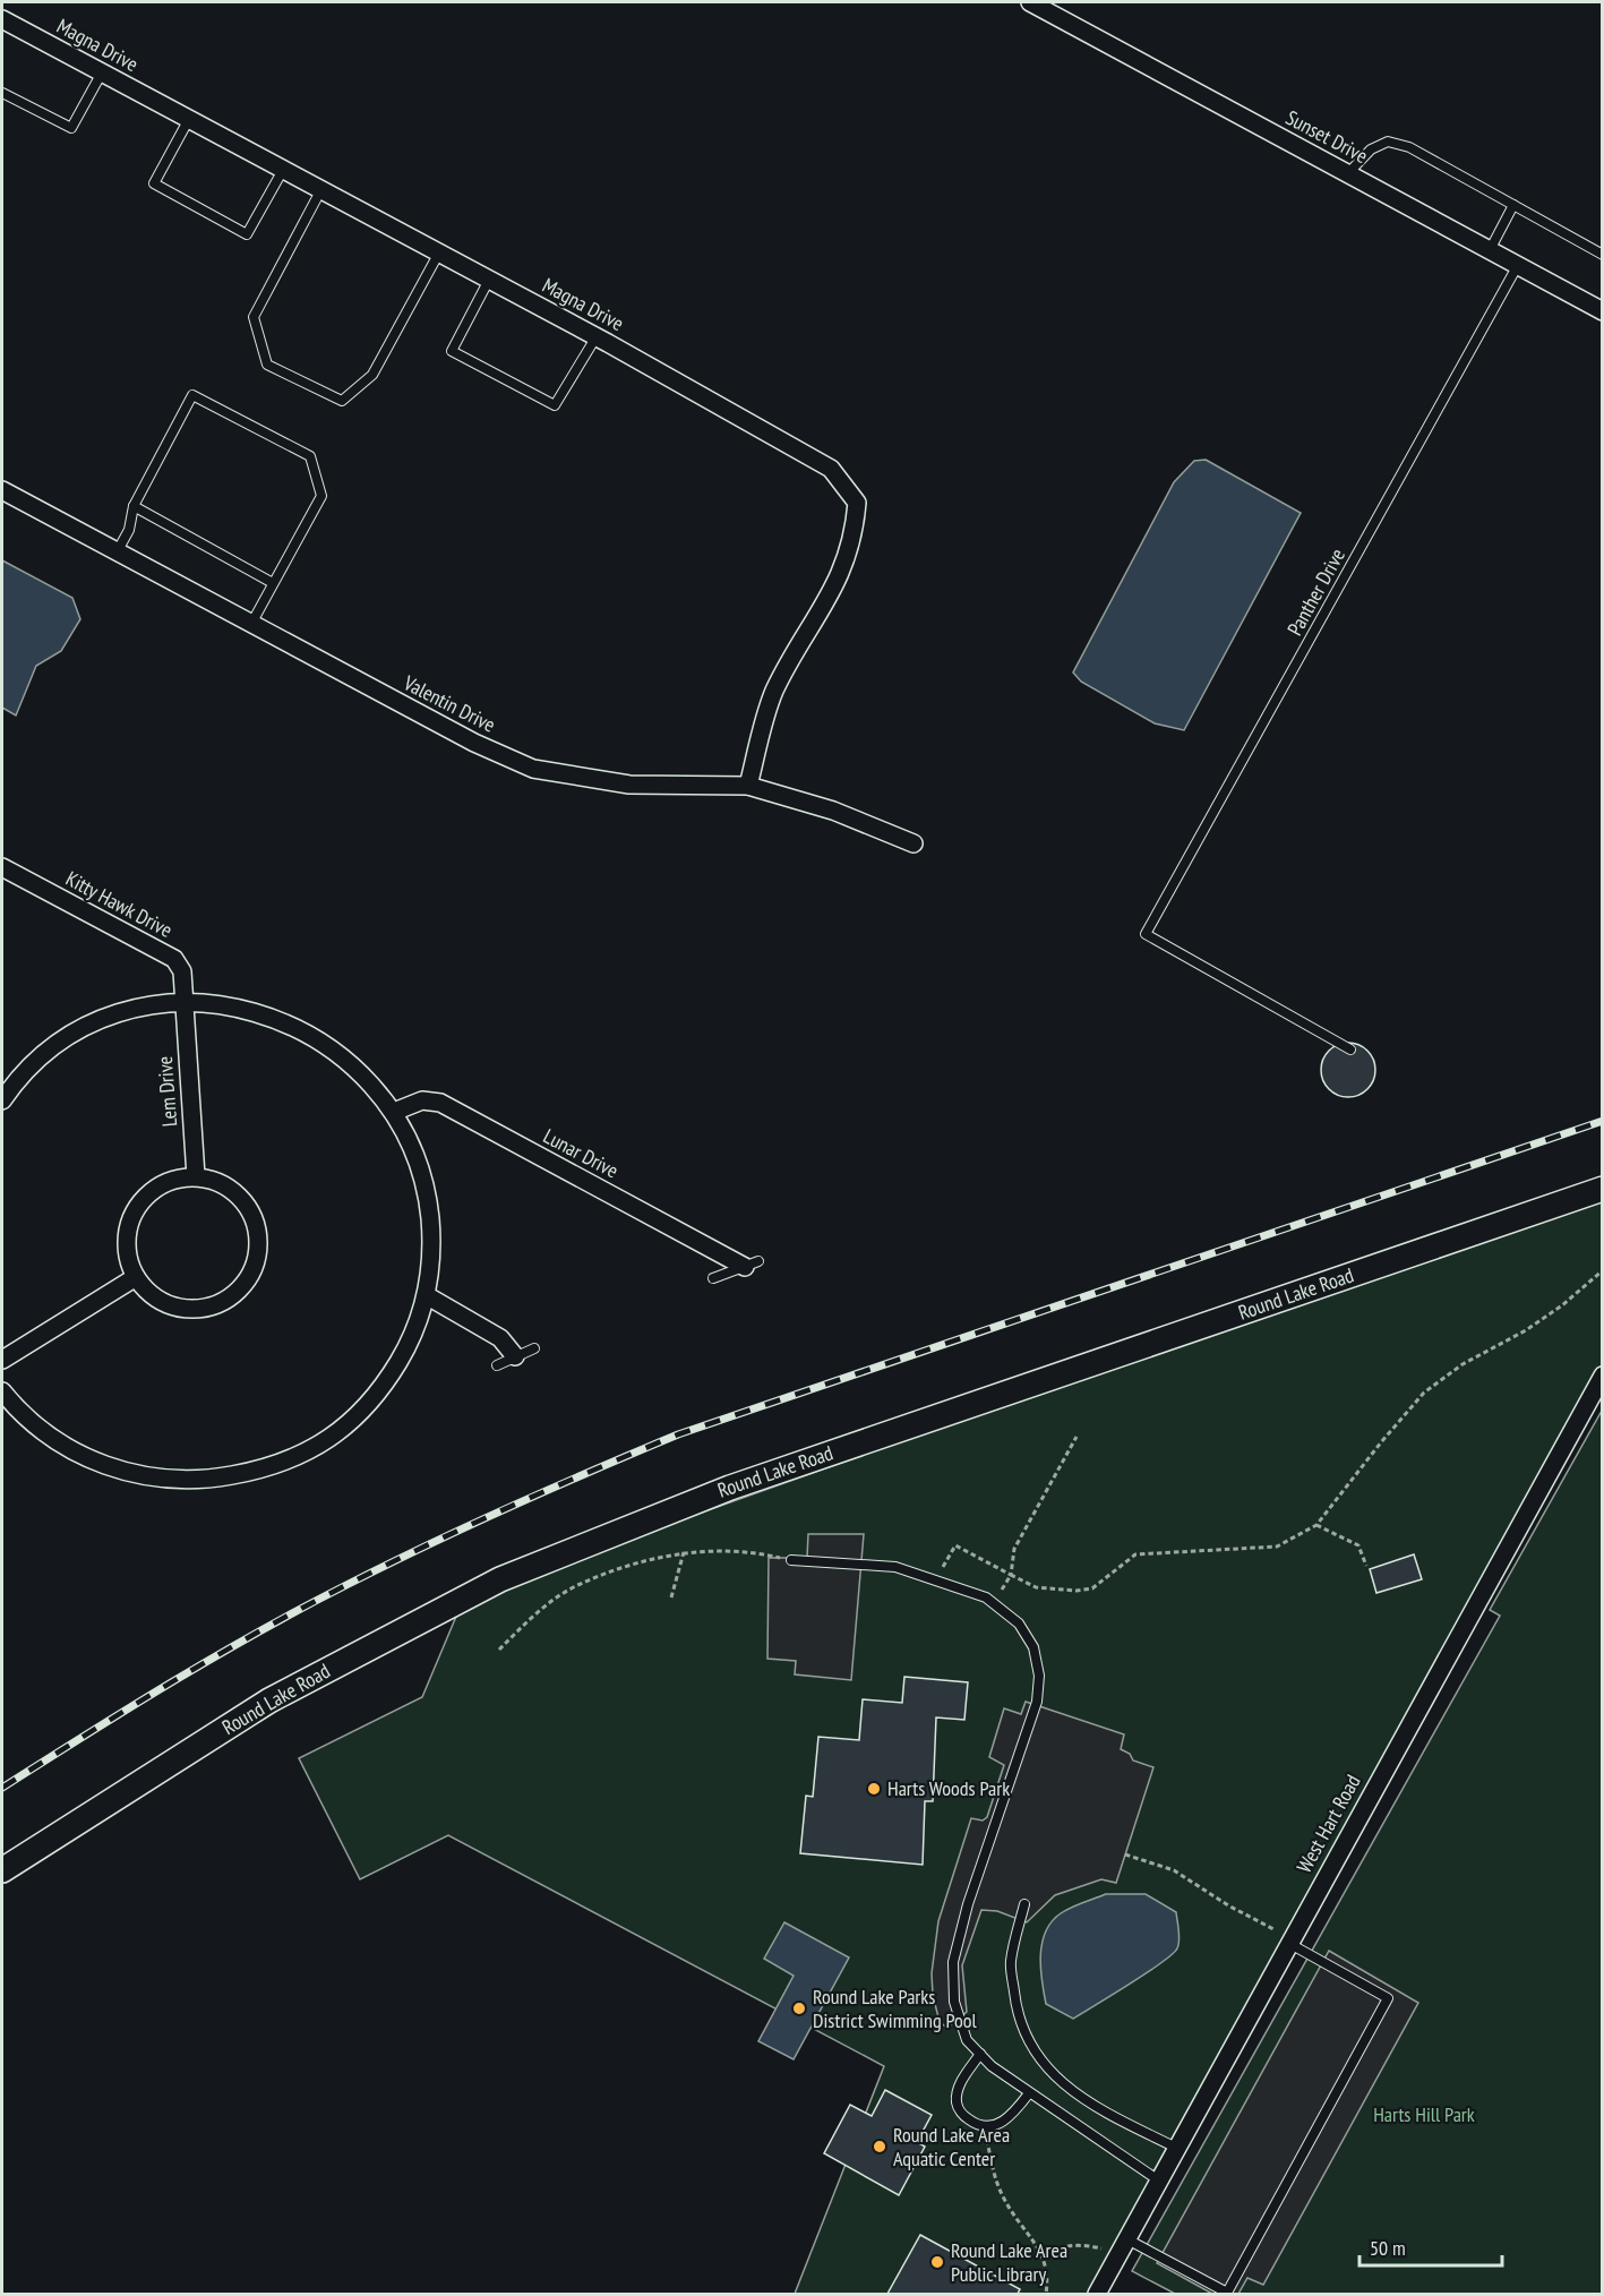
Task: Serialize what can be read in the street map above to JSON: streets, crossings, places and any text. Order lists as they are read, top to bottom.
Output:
{
  "streets": {
    "main road": ["Round Lake Road"],
    "street": [
      "Magna Drive",
      "Sunset Drive",
      "Valentin Drive",
      "Kitty Hawk Drive",
      "Lem Drive",
      "Lunar Drive",
      "West Hart Road"
    ],
    "lane": ["Panther Drive"]
  },
  "crossings": [
    ["Magna Drive", "Valentin Drive"],
    ["Sunset Drive", "Panther Drive"],
    ["Kitty Hawk Drive", "Lem Drive"]
  ],
  "parks": ["Harts Hill Park"],
  "places": [
    "Harts Woods Park",
    "Round Lake Parks District Swimming Pool",
    "Round Lake Area Aquatic Center",
    "Round Lake Area Public Library"
  ],
  "scale_bar": "50 m"
}
